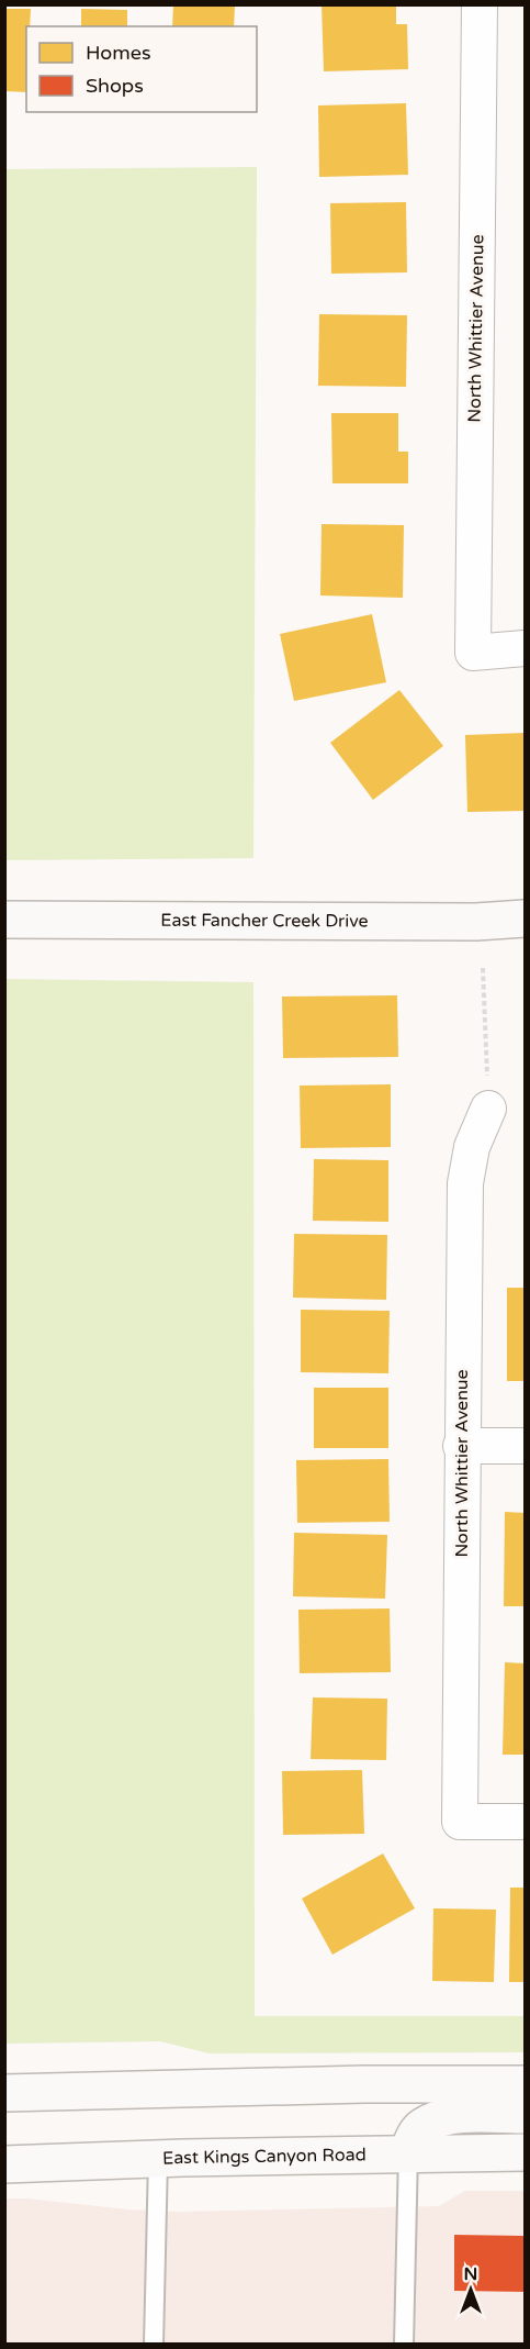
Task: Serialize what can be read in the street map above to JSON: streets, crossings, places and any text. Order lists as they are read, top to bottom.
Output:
{
  "streets": {
    "main road": ["East Fancher Creek Drive", "East Kings Canyon Road"],
    "street": ["North Whittier Avenue"]
  },
  "legend": ["Homes", "Shops"],
  "north": "top"
}
